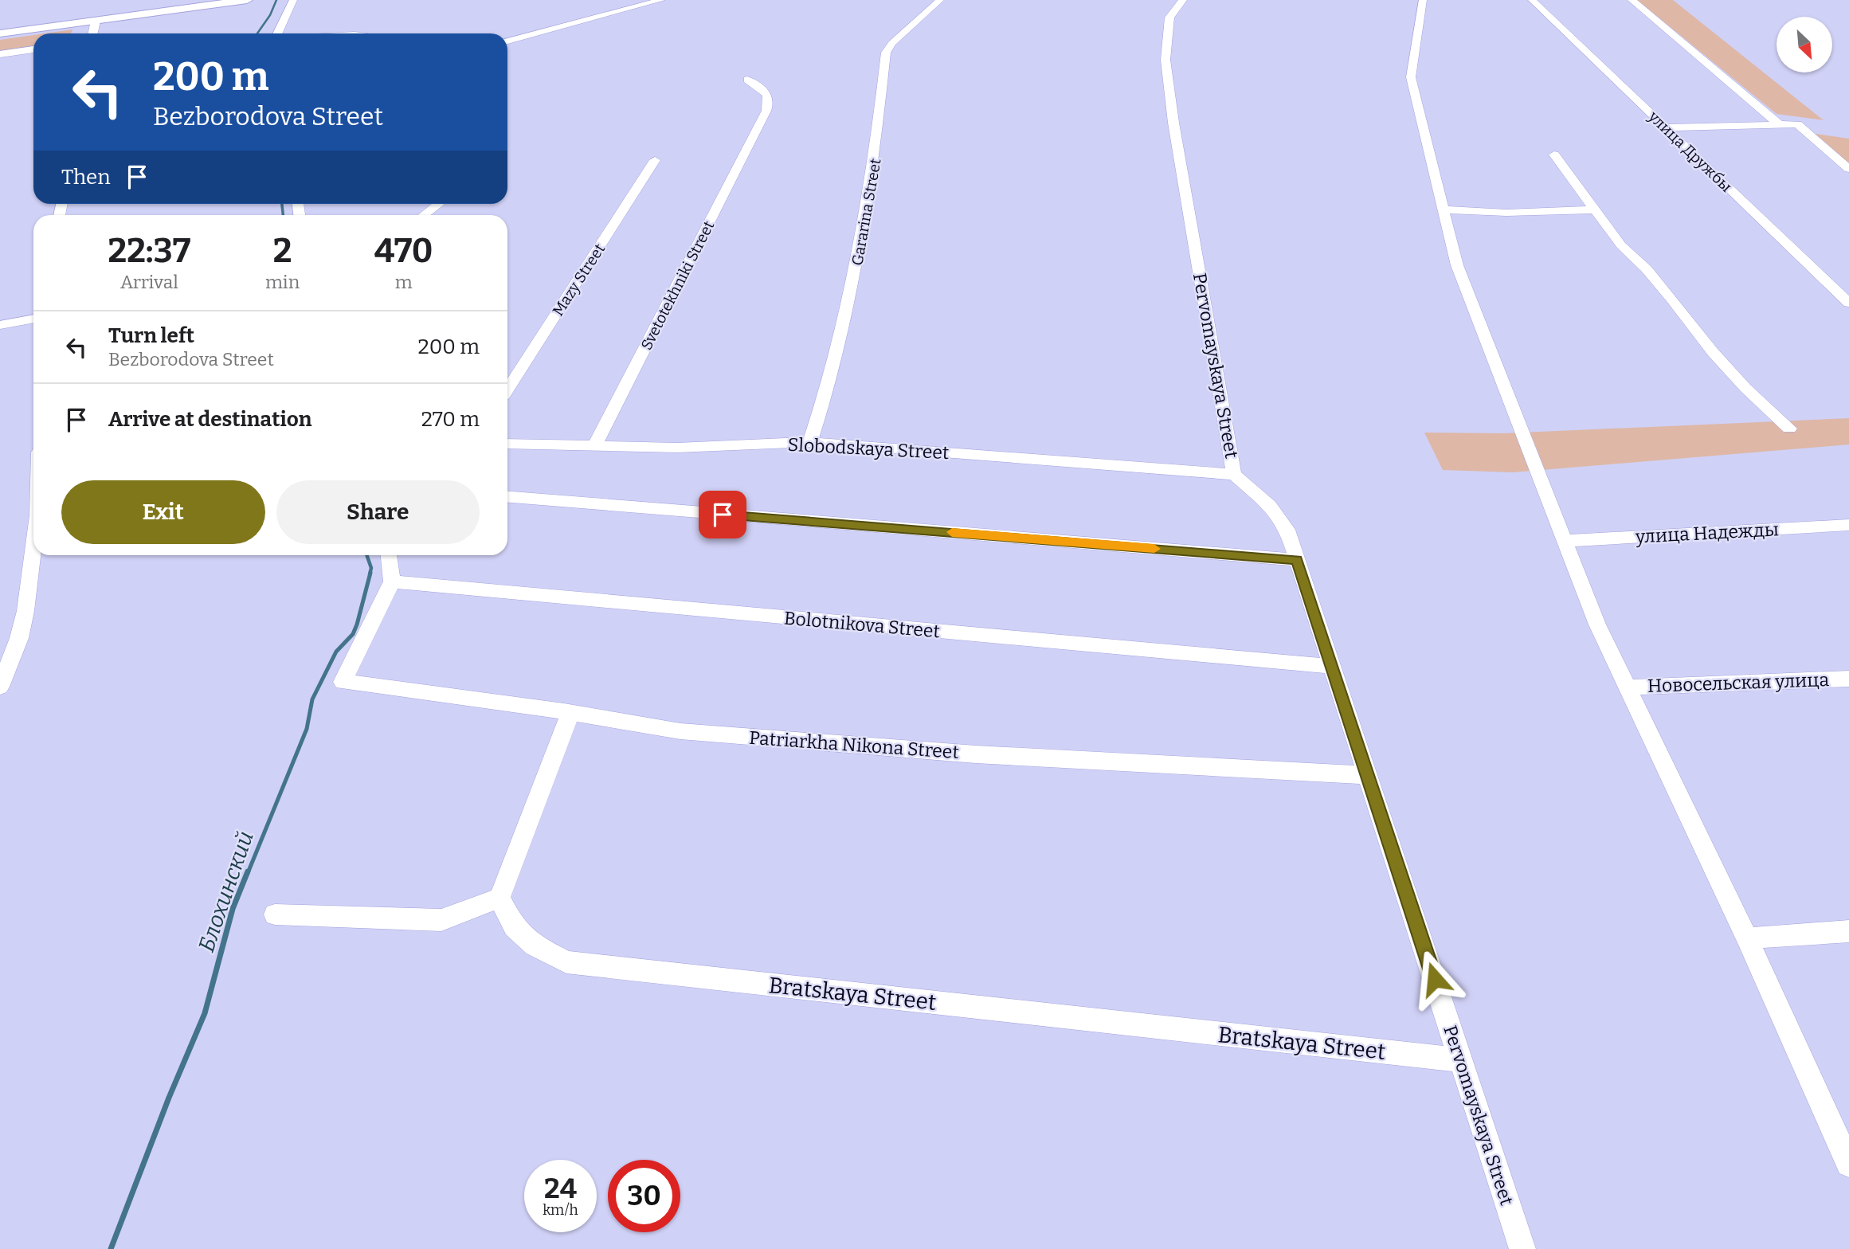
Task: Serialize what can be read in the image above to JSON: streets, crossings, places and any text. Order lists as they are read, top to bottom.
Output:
{
  "streets": {
    "street": [
      "улица Дружбы",
      "Gararina Street",
      "Mazy Street",
      "Svetotekhniki Street",
      "Pervomayskaya Street",
      "Slobodskaya Street",
      "улица Надежды",
      "Bolotnikova Street",
      "Новосельская улица",
      "Patriarkha Nikona Street",
      "Bratskaya Street"
    ]
  },
  "crossings": [
    ["Gararina Street", "Slobodskaya Street"],
    ["Svetotekhniki Street", "Slobodskaya Street"],
    ["Pervomayskaya Street", "Slobodskaya Street"],
    ["Pervomayskaya Street", "Bolotnikova Street"],
    ["Pervomayskaya Street", "Patriarkha Nikona Street"],
    ["Pervomayskaya Street", "Bratskaya Street"],
    ["Bolotnikova Street", "Patriarkha Nikona Street"]
  ],
  "water": ["Блохинский"],
  "north": "bottom right",
  "page": {
    "turn": ["200 m", "Bezborodova Street"],
    "then": "Then",
    "eta": [
      "22:37",
      "Arrival",
      "2",
      "min",
      "470",
      "m"
    ],
    "list": [
      {
        "name": "Turn left",
        "note": "Bezborodova Street",
        "value": "200 m"
      },
      {
        "name": "Arrive at destination",
        "value": "270 m"
      }
    ],
    "buttons": ["Exit", "Share"],
    "speed": "24 km/h",
    "limit": "30"
  }
}
